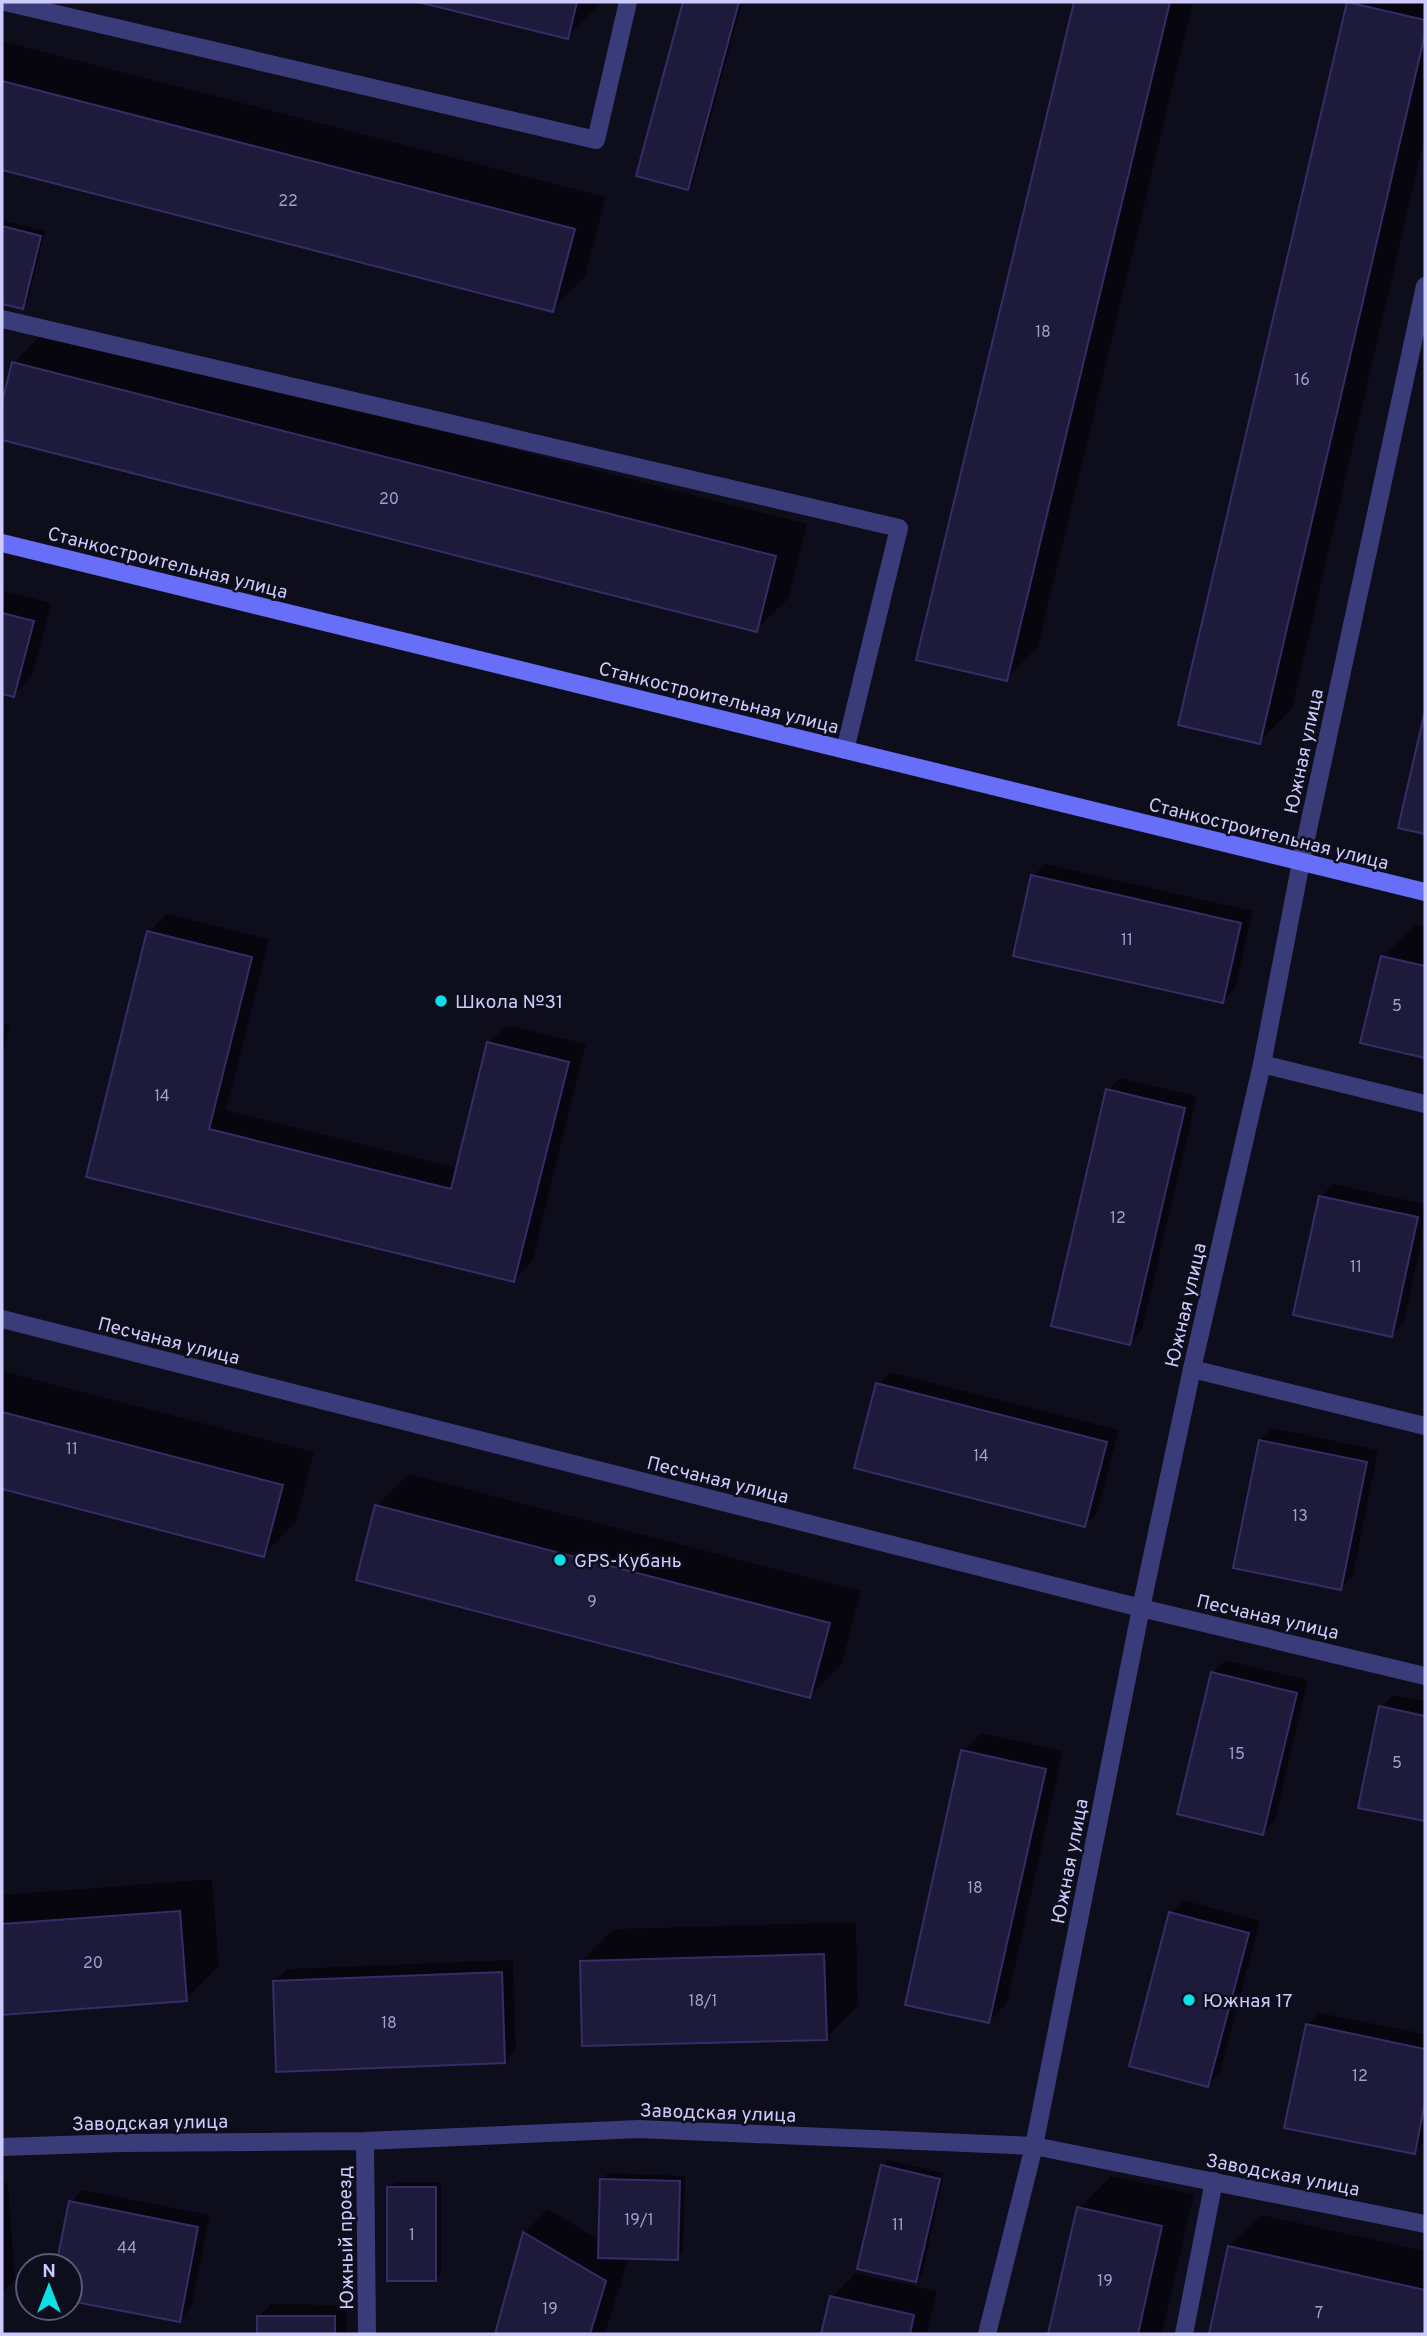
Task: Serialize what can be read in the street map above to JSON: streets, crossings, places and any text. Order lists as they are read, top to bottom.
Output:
{
  "streets": {
    "street": [
      "Станкостроительная улица",
      "Южная улица",
      "Песчаная улица",
      "Заводская улица",
      "Южный проезд"
    ]
  },
  "crossings": [
    ["Станкостроительная улица", "Южная улица"],
    ["Южная улица", "Песчаная улица"],
    ["Южная улица", "Заводская улица"],
    ["Заводская улица", "Южный проезд"]
  ],
  "places": ["Школа №31", "GPS-Кубань", "Южная 17"],
  "house_numbers": [
    "22",
    "18",
    "16",
    "20",
    "11",
    "5",
    "14",
    "12",
    "11",
    "11",
    "14",
    "13",
    "9",
    "15",
    "5",
    "18",
    "20",
    "18/1",
    "18",
    "12",
    "19/1",
    "11",
    "1",
    "44",
    "19",
    "19",
    "7"
  ],
  "north": "top"
}
